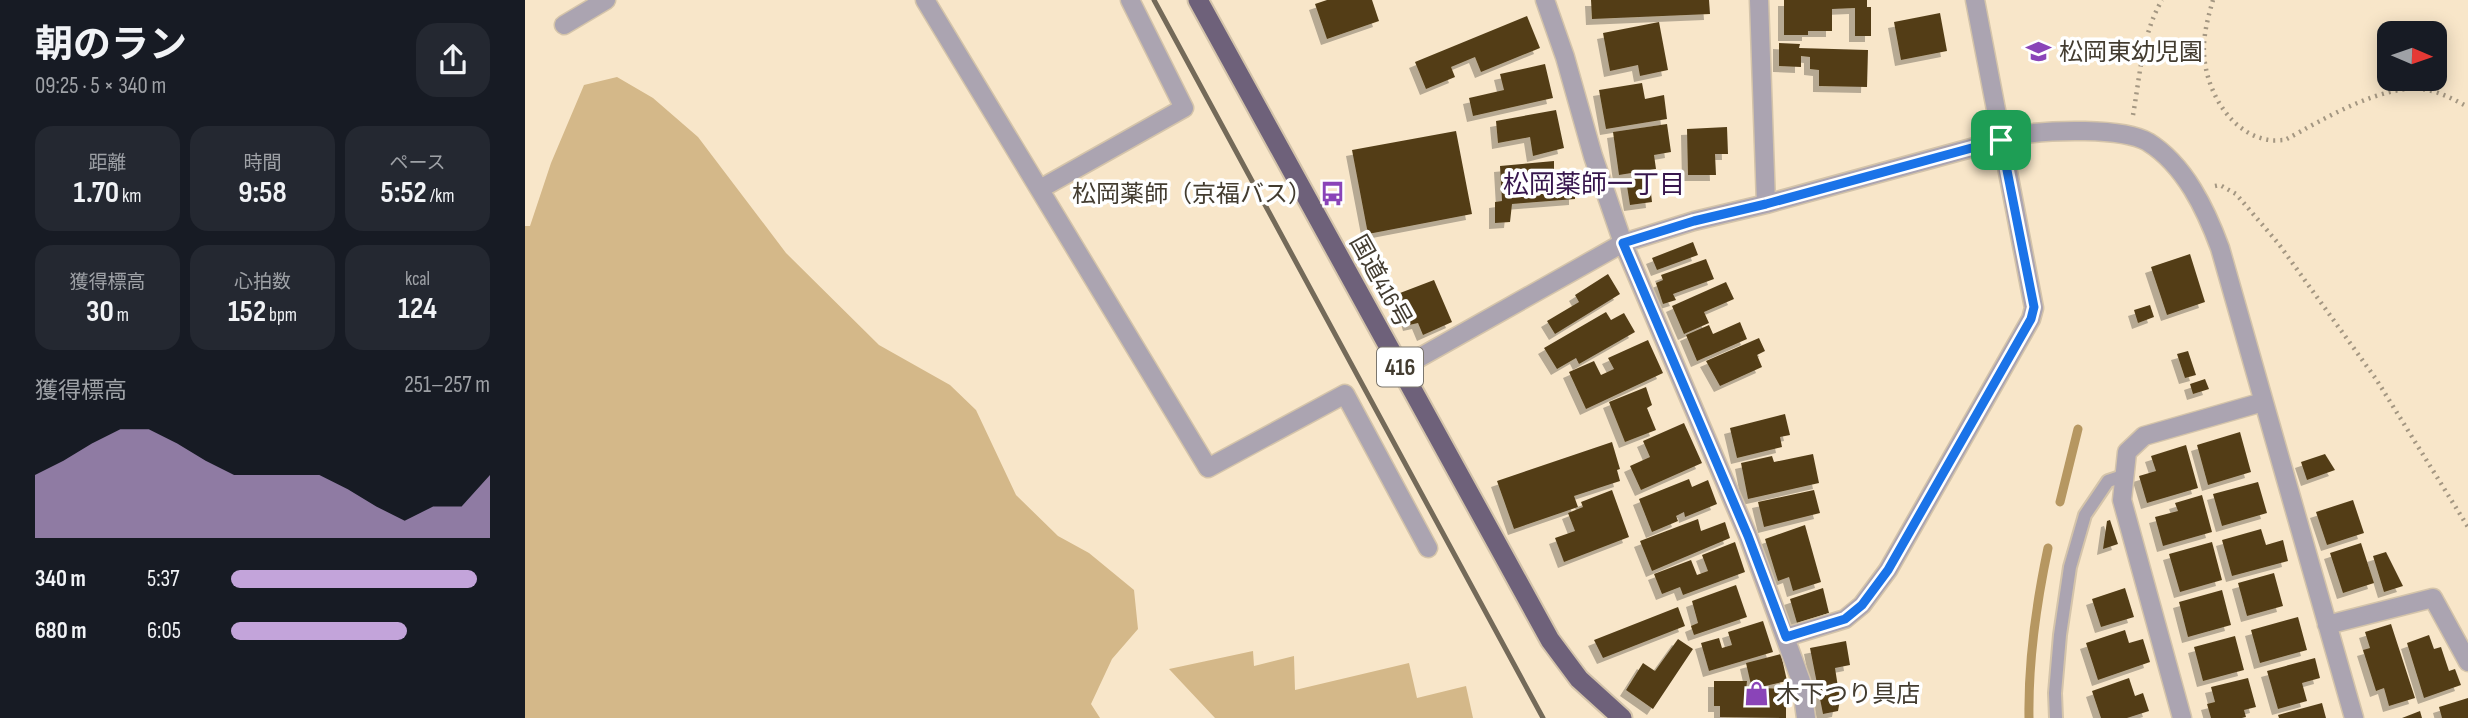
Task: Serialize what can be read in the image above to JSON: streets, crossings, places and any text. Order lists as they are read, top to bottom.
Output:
{
  "streets": {
    "highway": ["国道416号", "416"]
  },
  "districts": ["松岡薬師一丁目"],
  "places": {
    "school or university": ["松岡東幼児園"],
    "bus stop": ["松岡薬師（京福バス）"],
    "shop": ["木下つり具店"]
  },
  "north": "right",
  "page": {
    "heading": ["朝のラン", "09:25 · 5 × 340 m"],
    "stats": [
      ["距離", "1.70 km"],
      ["時間", "9:58"],
      ["ペース", "5:52 /km"],
      ["獲得標高", "30 m"],
      ["心拍数", "152 bpm"],
      ["kcal", "124"]
    ],
    "chart": ["獲得標高", "251–257 m"],
    "list": [
      {
        "name": "340 m",
        "note": "5:37"
      },
      {
        "name": "680 m",
        "note": "6:05"
      }
    ]
  }
}
